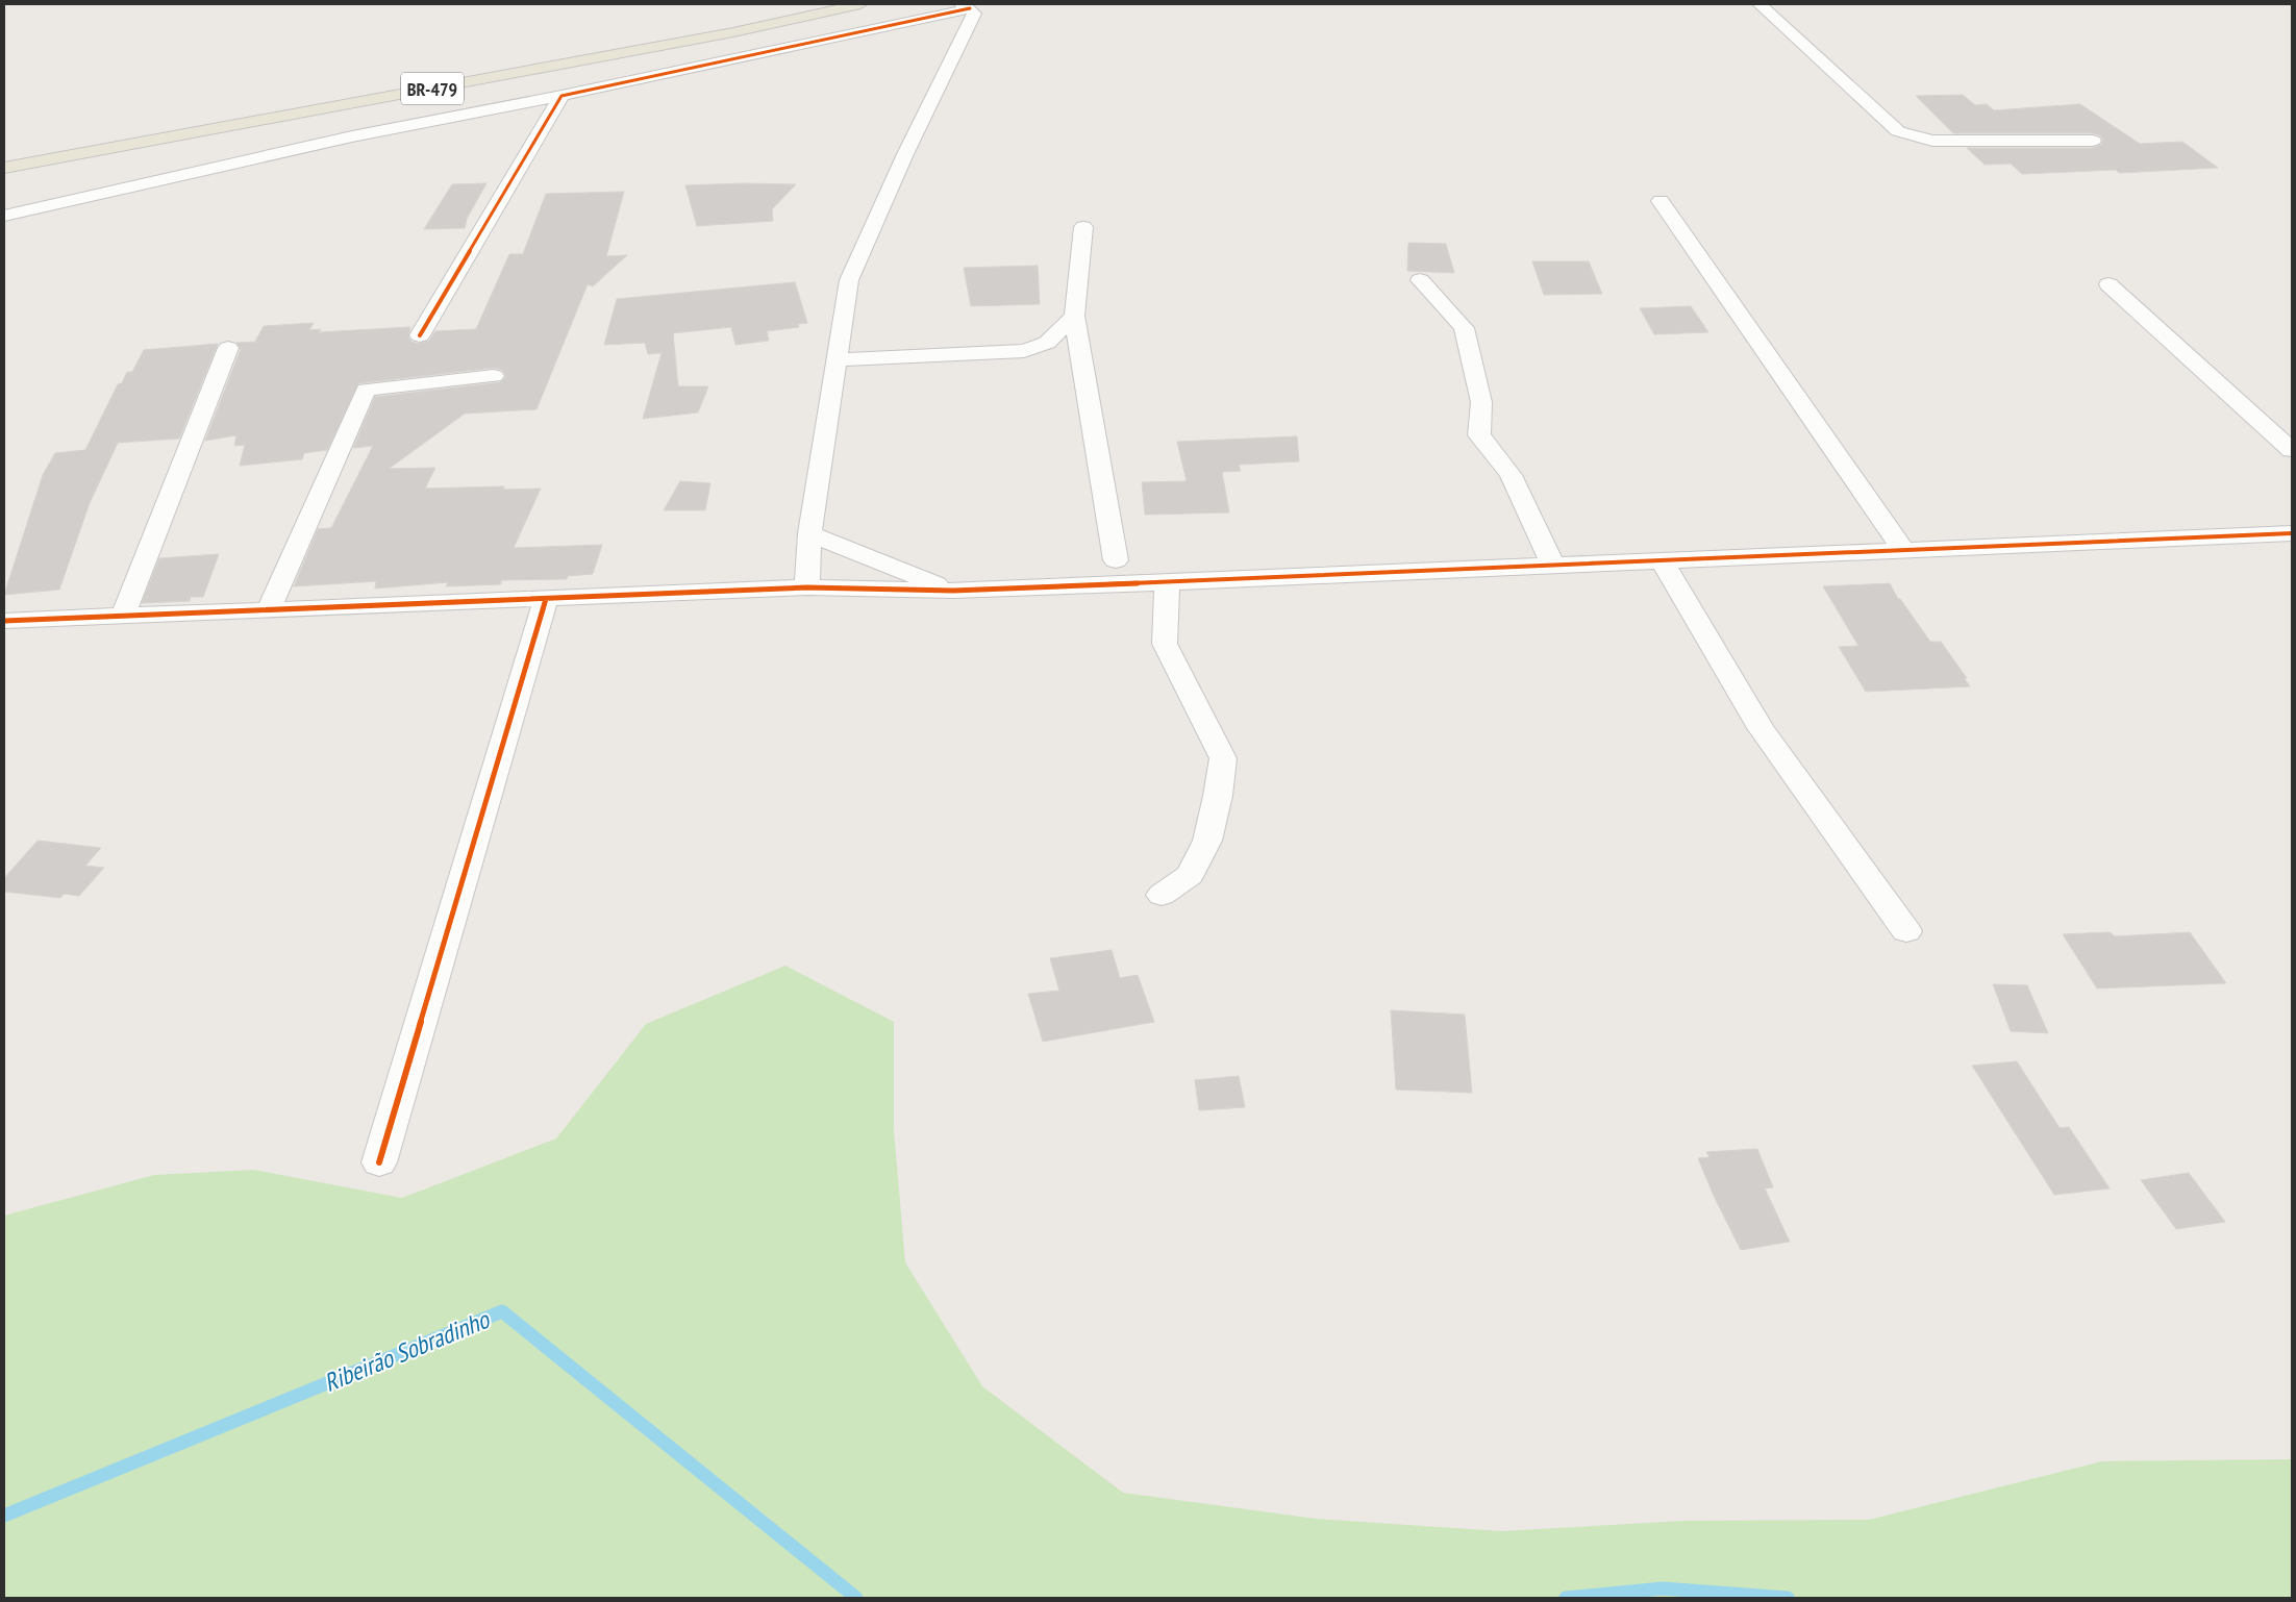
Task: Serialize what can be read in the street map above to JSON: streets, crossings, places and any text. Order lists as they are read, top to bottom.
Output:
{
  "streets": {
    "main road": ["BR-479"]
  },
  "water": ["Ribeirão Sobradinho"]
}
